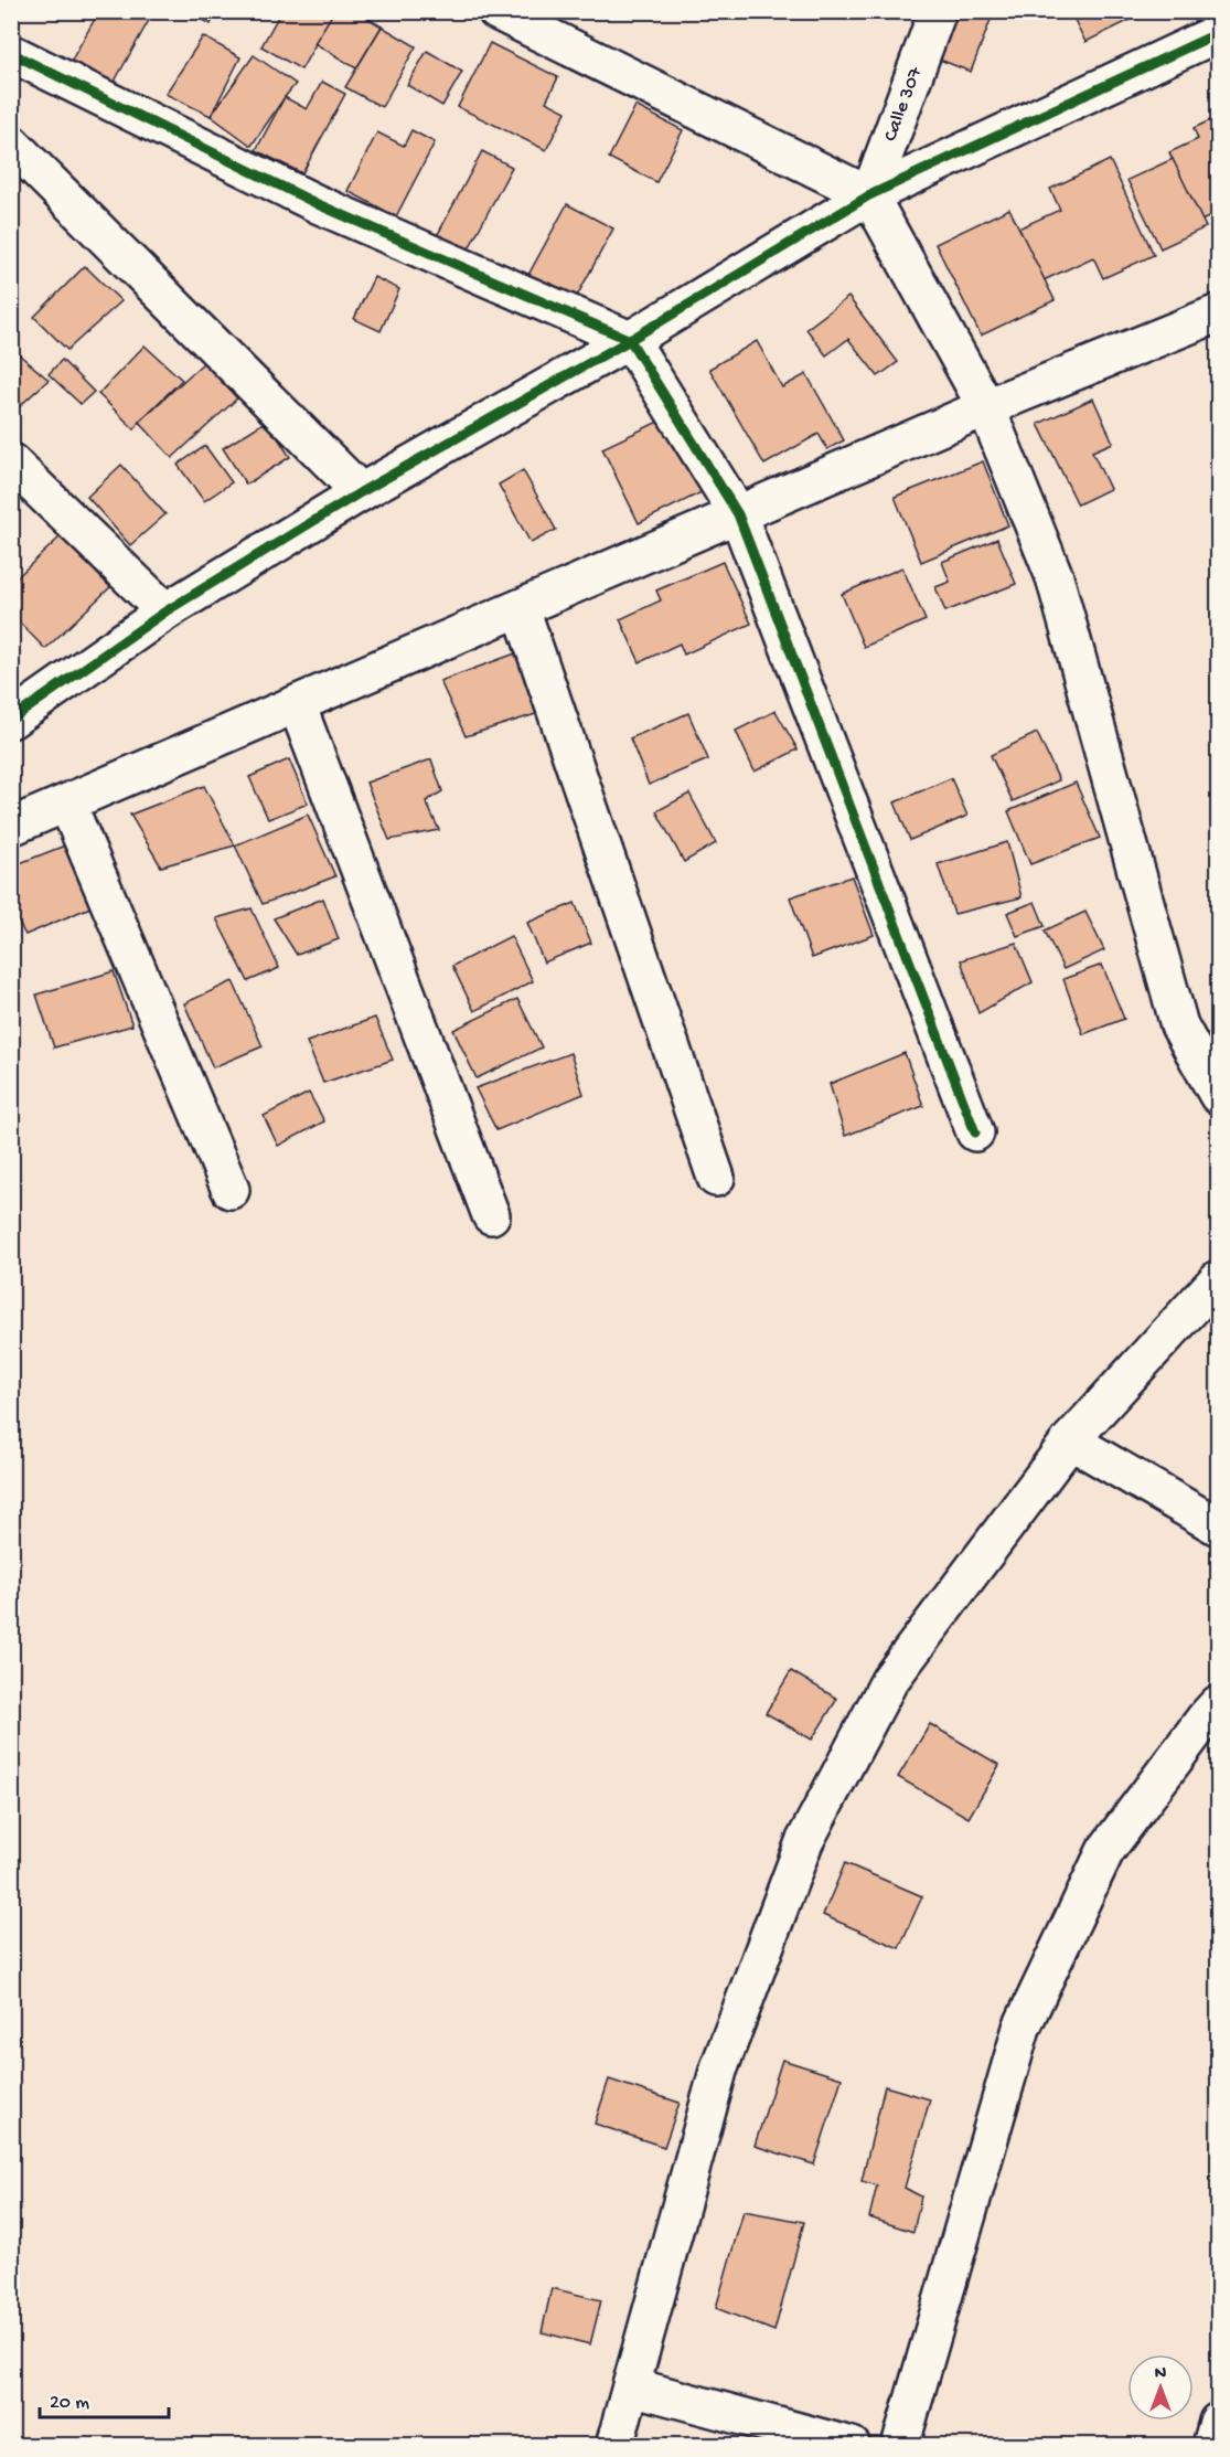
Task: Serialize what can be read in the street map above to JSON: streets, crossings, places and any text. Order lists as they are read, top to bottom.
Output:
{
  "streets": {
    "street": ["Calle 307"]
  },
  "scale_bar": "20 m",
  "north": "top"
}
